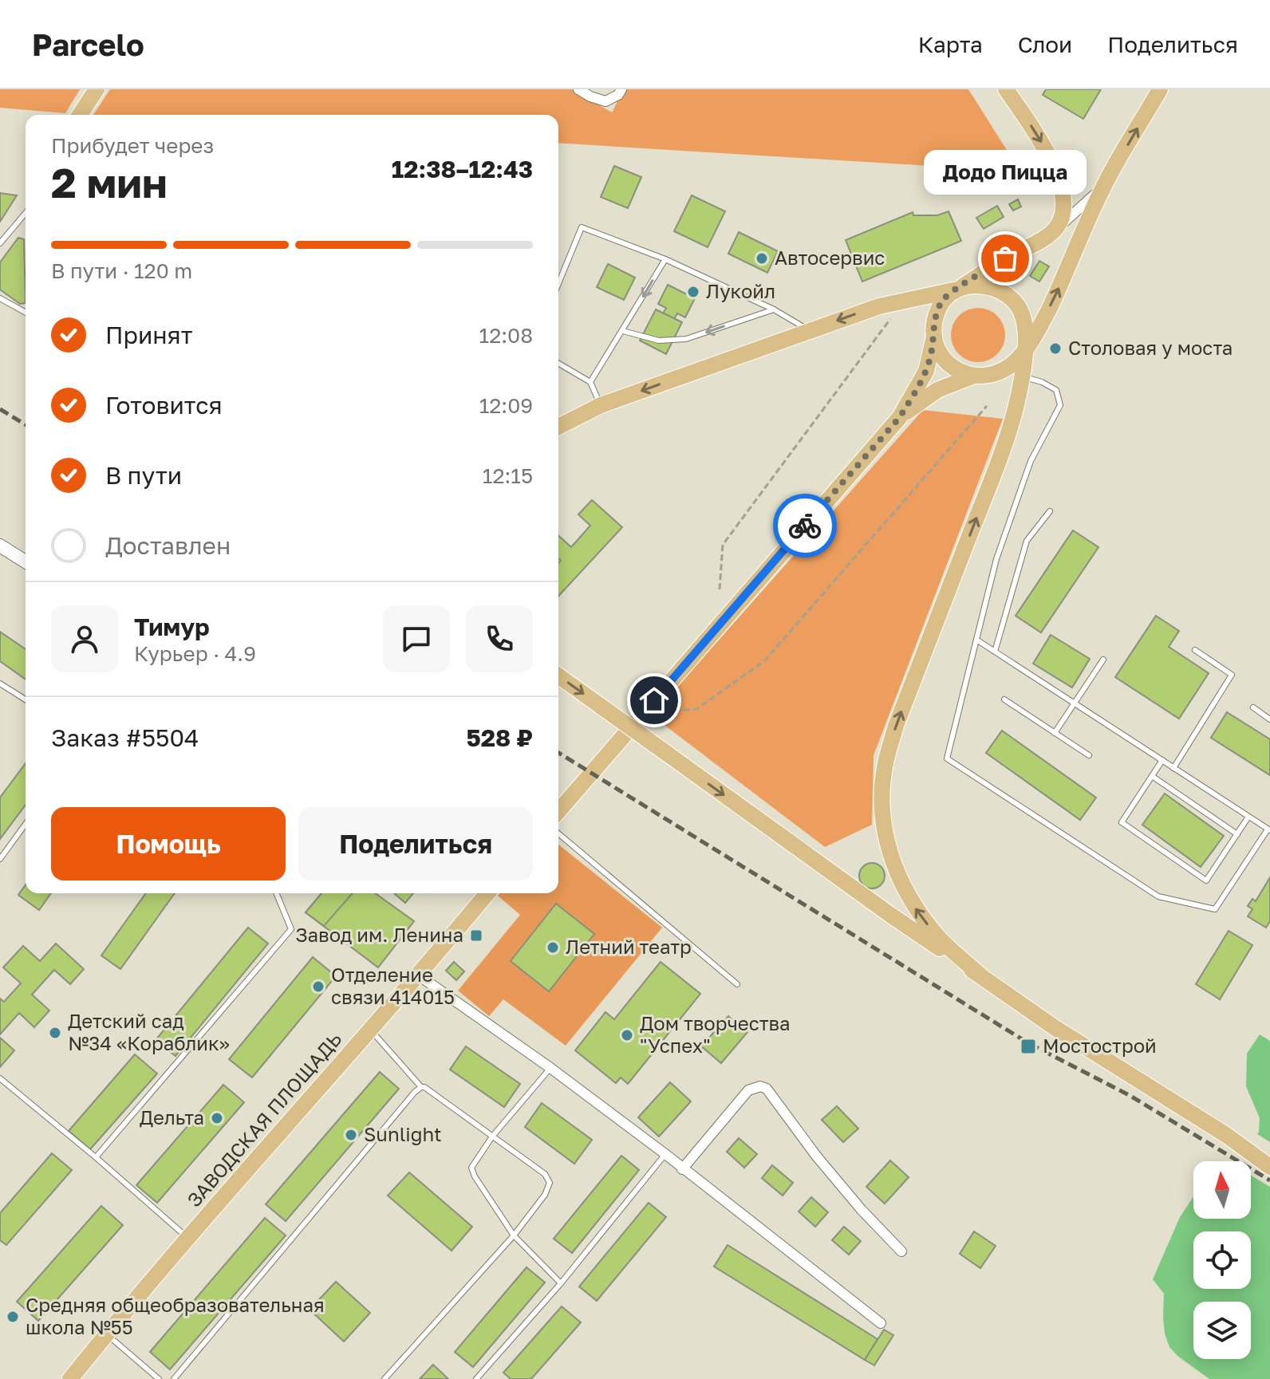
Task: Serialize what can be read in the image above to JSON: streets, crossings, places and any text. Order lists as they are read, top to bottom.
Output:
{
  "streets": {
    "main road": ["ЗАВОДСКАЯ ПЛОЩАДЬ"]
  },
  "places": {
    "other": [
      "Автосервис",
      "Додо Пицца",
      "Лукойл",
      "Столовая у моста",
      "Летний театр",
      "Отделение связи 414015",
      "Детский сад №34 «Кораблик»",
      "Дом творчества \"Успех\"",
      "Дельта",
      "Sunlight",
      "Средняя общеобразовательная школа №55"
    ],
    "transit": ["Завод им. Ленина", "Мостострой"]
  },
  "north": "top",
  "page": {
    "header": "Parcelo",
    "nav": ["Карта", "Слои", "Поделиться"],
    "heading": ["2 мин", "Прибудет через", "12:38–12:43"],
    "panel": [
      "Тимур",
      "Курьер · 4.9",
      "Заказ #5504",
      "528 ₽"
    ],
    "bubble": "Додо Пицца",
    "bar": "В пути · 120 m",
    "list": [
      ["Принят", "12:08"],
      ["Готовится", "12:09"],
      ["В пути", "12:15"],
      "Доставлен"
    ],
    "buttons": ["Помощь", "Поделиться"]
  }
}
